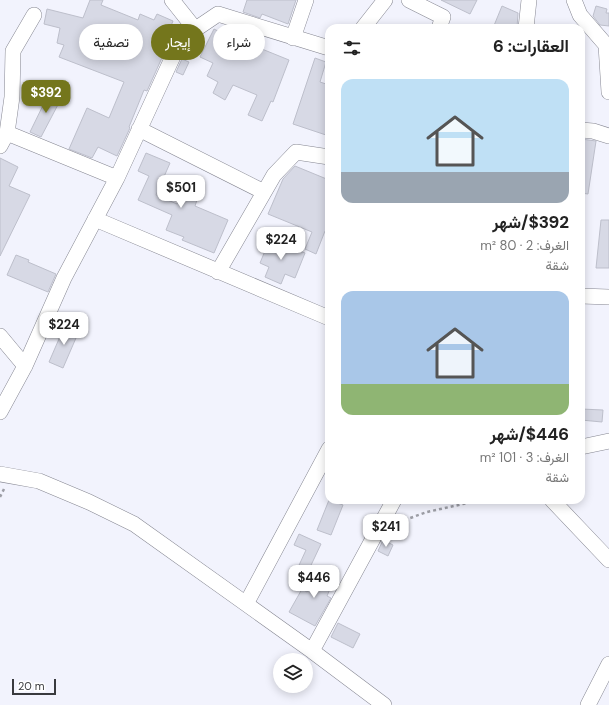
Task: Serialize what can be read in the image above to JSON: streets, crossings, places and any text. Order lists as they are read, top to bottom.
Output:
{
  "scale_bar": "20 m",
  "page": {
    "chip": ["شراء", "إيجار", "تصفية"],
    "heading": "العقارات: 6",
    "list": [
      {
        "name": "$392/شهر",
        "note": "الغرف: 2 · 80 m² · شقة"
      },
      {
        "name": "$446/شهر",
        "note": "الغرف: 3 · 101 m² · شقة"
      }
    ],
    "price": [
      "$392",
      "$501",
      "$224",
      "$224",
      "$241",
      "$446"
    ],
    "scale": "20 m"
  }
}
